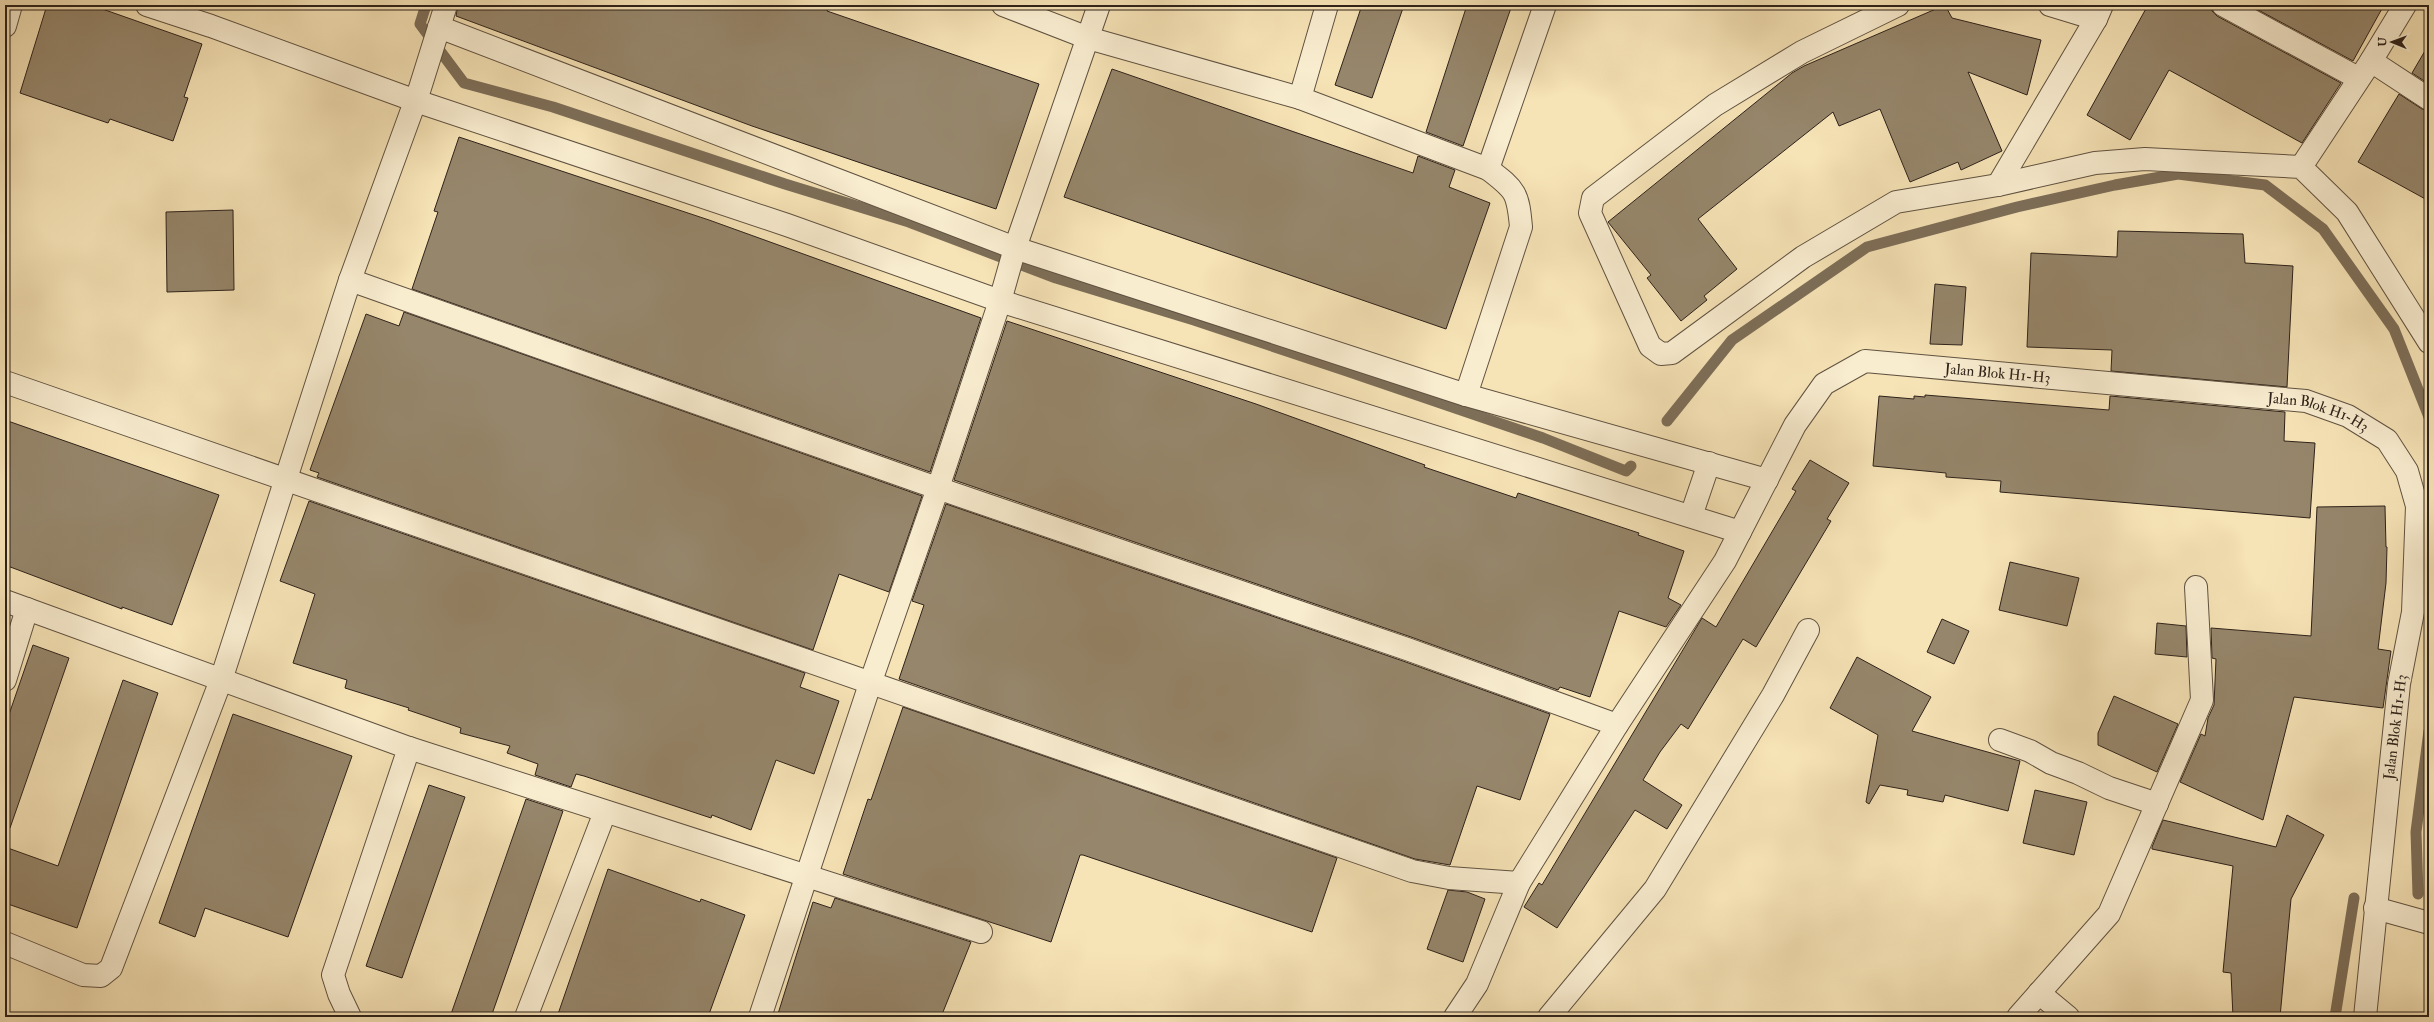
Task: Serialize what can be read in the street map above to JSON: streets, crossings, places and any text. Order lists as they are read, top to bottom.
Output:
{
  "streets": {
    "street": ["Jalan Blok H1-H3"]
  },
  "north": "left"
}
